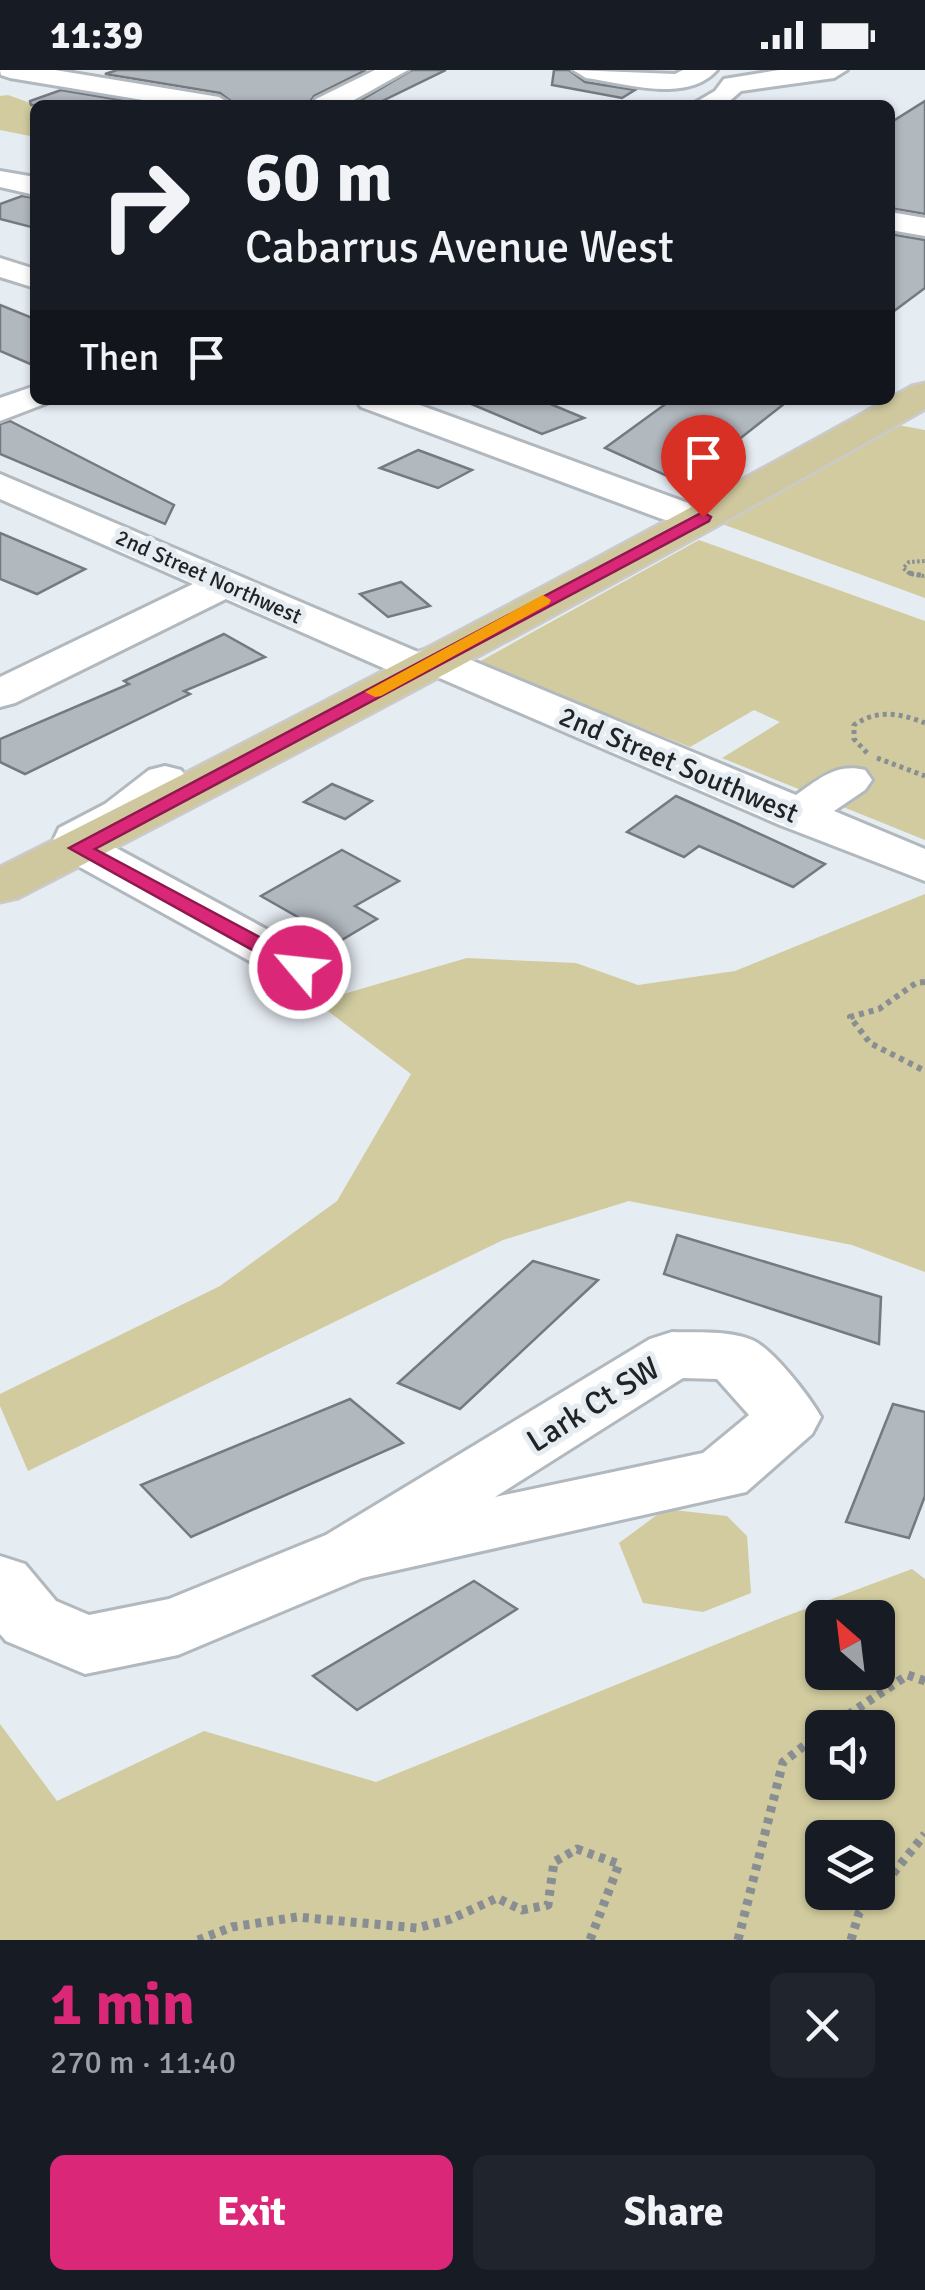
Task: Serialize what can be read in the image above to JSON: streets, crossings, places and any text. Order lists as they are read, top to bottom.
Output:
{
  "streets": {
    "street": ["2nd Street Northwest", "2nd Street Southwest", "Lark Ct SW"]
  },
  "crossings": [
    ["2nd Street Northwest", "2nd Street Southwest"]
  ],
  "north": "top left",
  "page": {
    "status": "11:39",
    "turn": ["60 m", "Cabarrus Avenue West"],
    "then": "Then",
    "heading": ["1 min", "270 m · 11:40"],
    "buttons": ["Exit", "Share"]
  }
}
